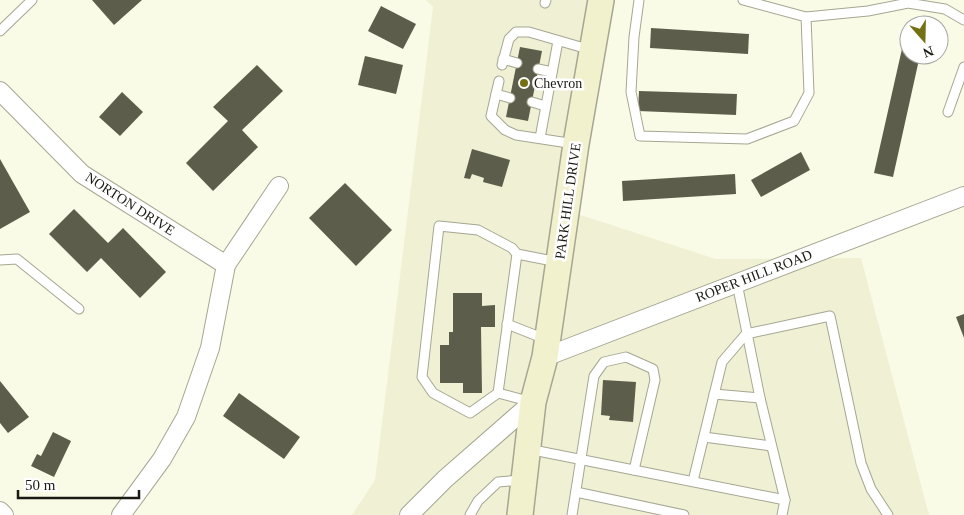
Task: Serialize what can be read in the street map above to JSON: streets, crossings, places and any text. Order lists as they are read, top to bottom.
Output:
{
  "streets": {
    "main road": ["PARK HILL DRIVE"],
    "street": ["NORTON DRIVE", "ROPER HILL ROAD"]
  },
  "crossings": [
    ["PARK HILL DRIVE", "ROPER HILL ROAD"]
  ],
  "places": ["Chevron"],
  "scale_bar": "50 m",
  "north": "bottom"
}
